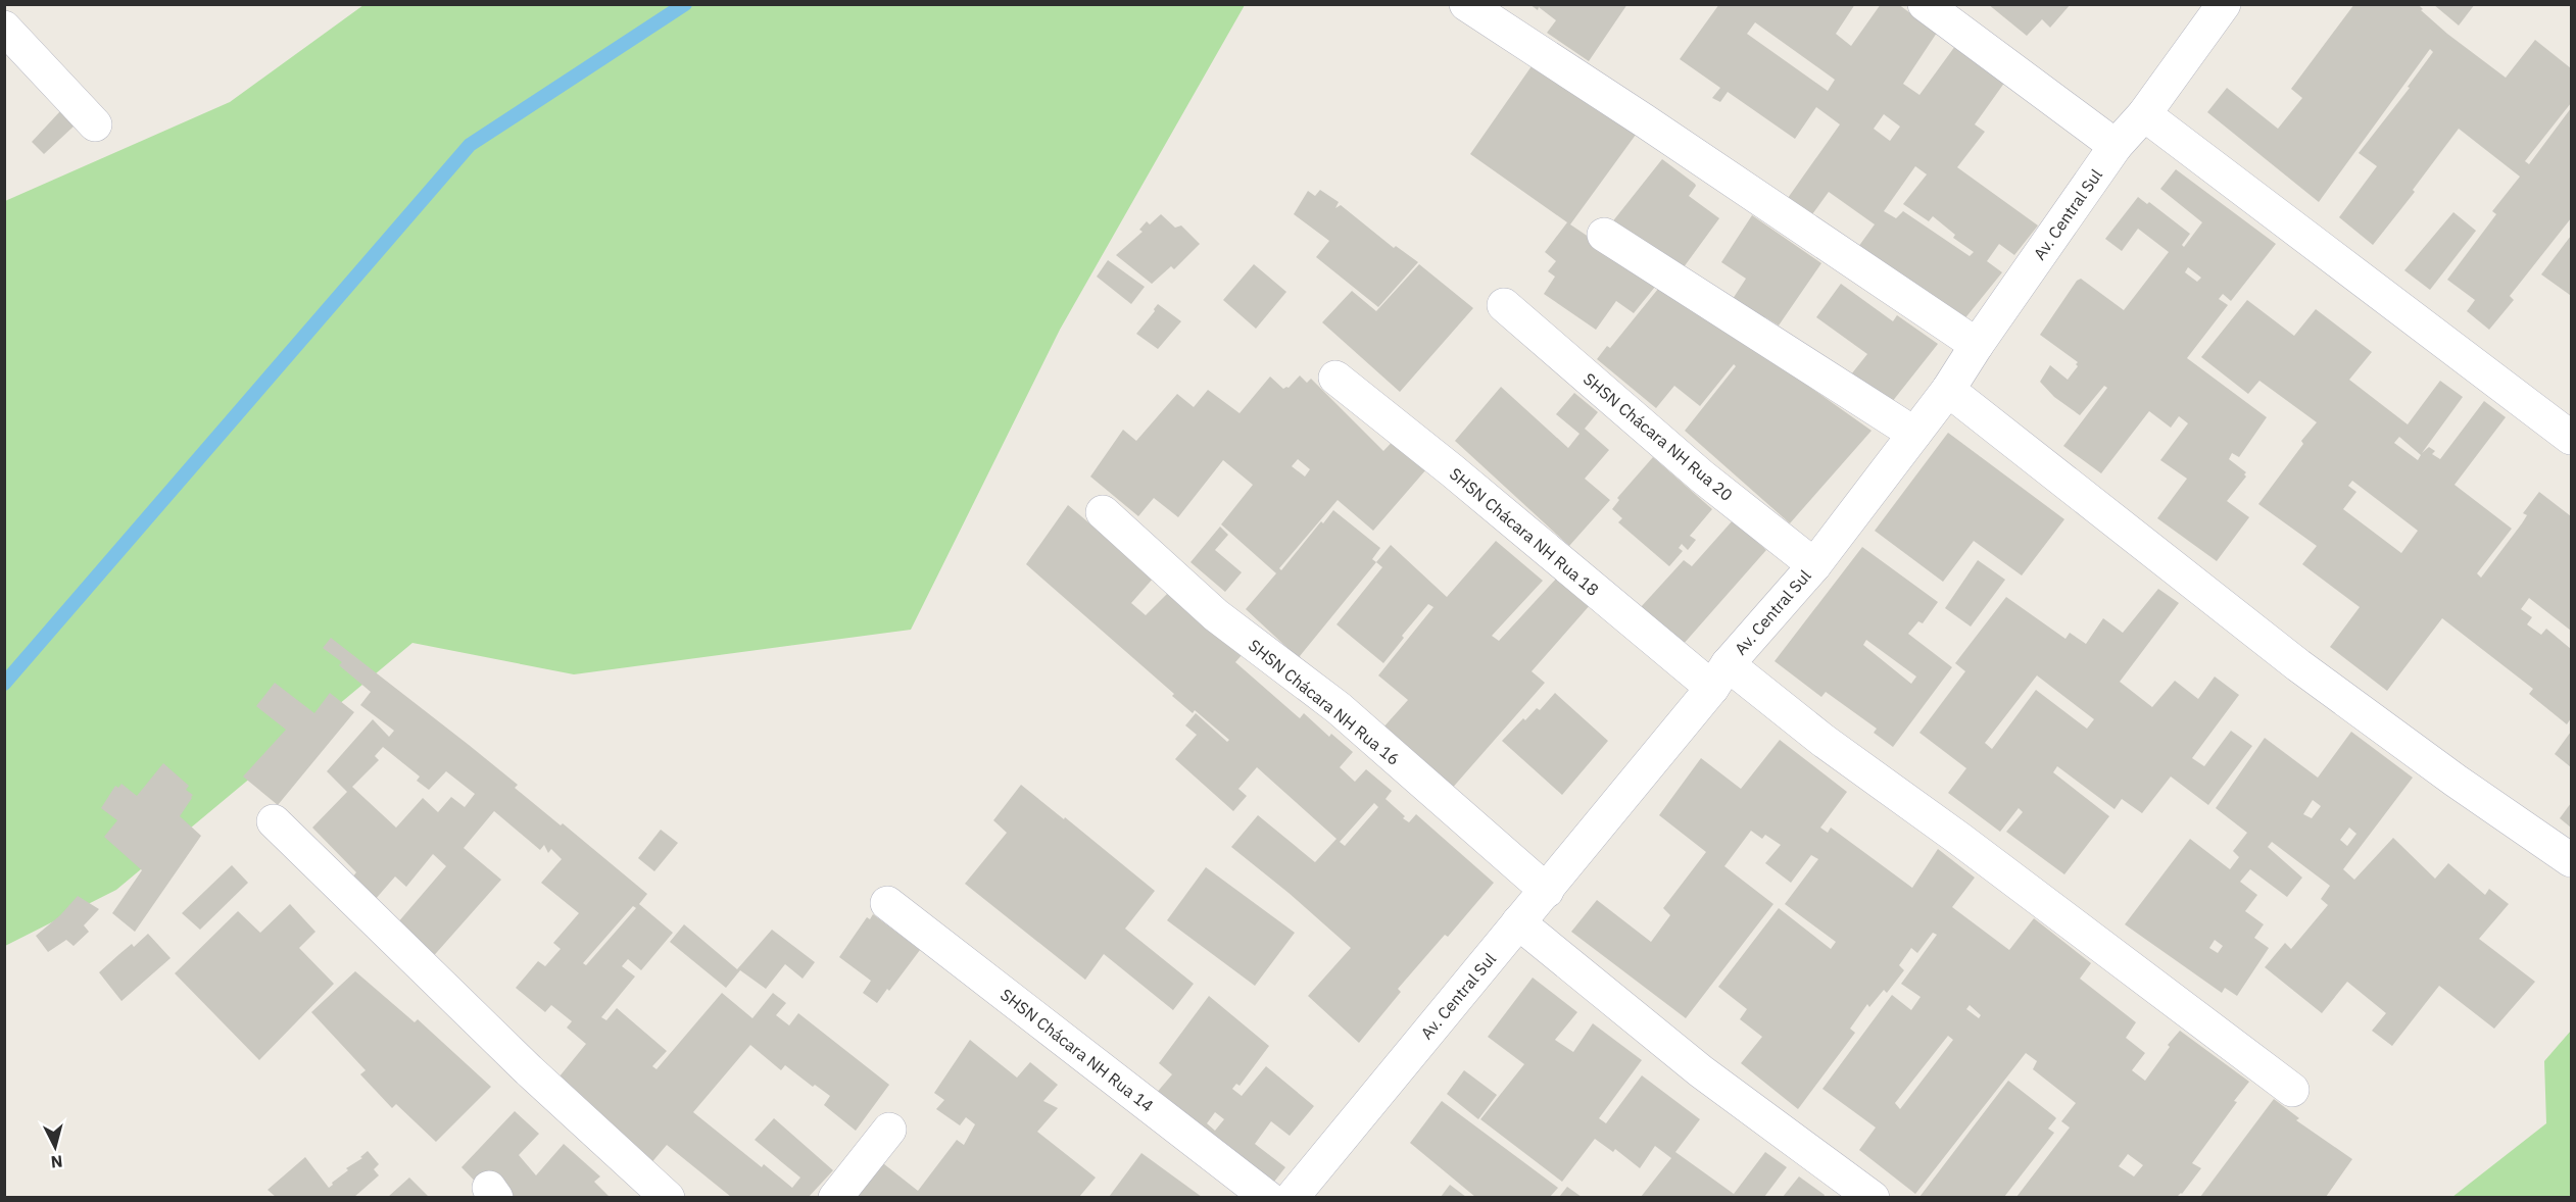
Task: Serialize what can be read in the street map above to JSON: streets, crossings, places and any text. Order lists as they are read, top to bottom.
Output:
{
  "streets": {
    "street": [
      "Av. Central Sul",
      "SHSN Chácara NH Rua 20",
      "SHSN Chácara NH Rua 18",
      "SHSN Chácara NH Rua 16",
      "SHSN Chácara NH Rua 14"
    ]
  },
  "crossings": [
    ["Av. Central Sul", "SHSN Chácara NH Rua 20"],
    ["Av. Central Sul", "SHSN Chácara NH Rua 18"],
    ["Av. Central Sul", "SHSN Chácara NH Rua 16"]
  ],
  "north": "bottom"
}
